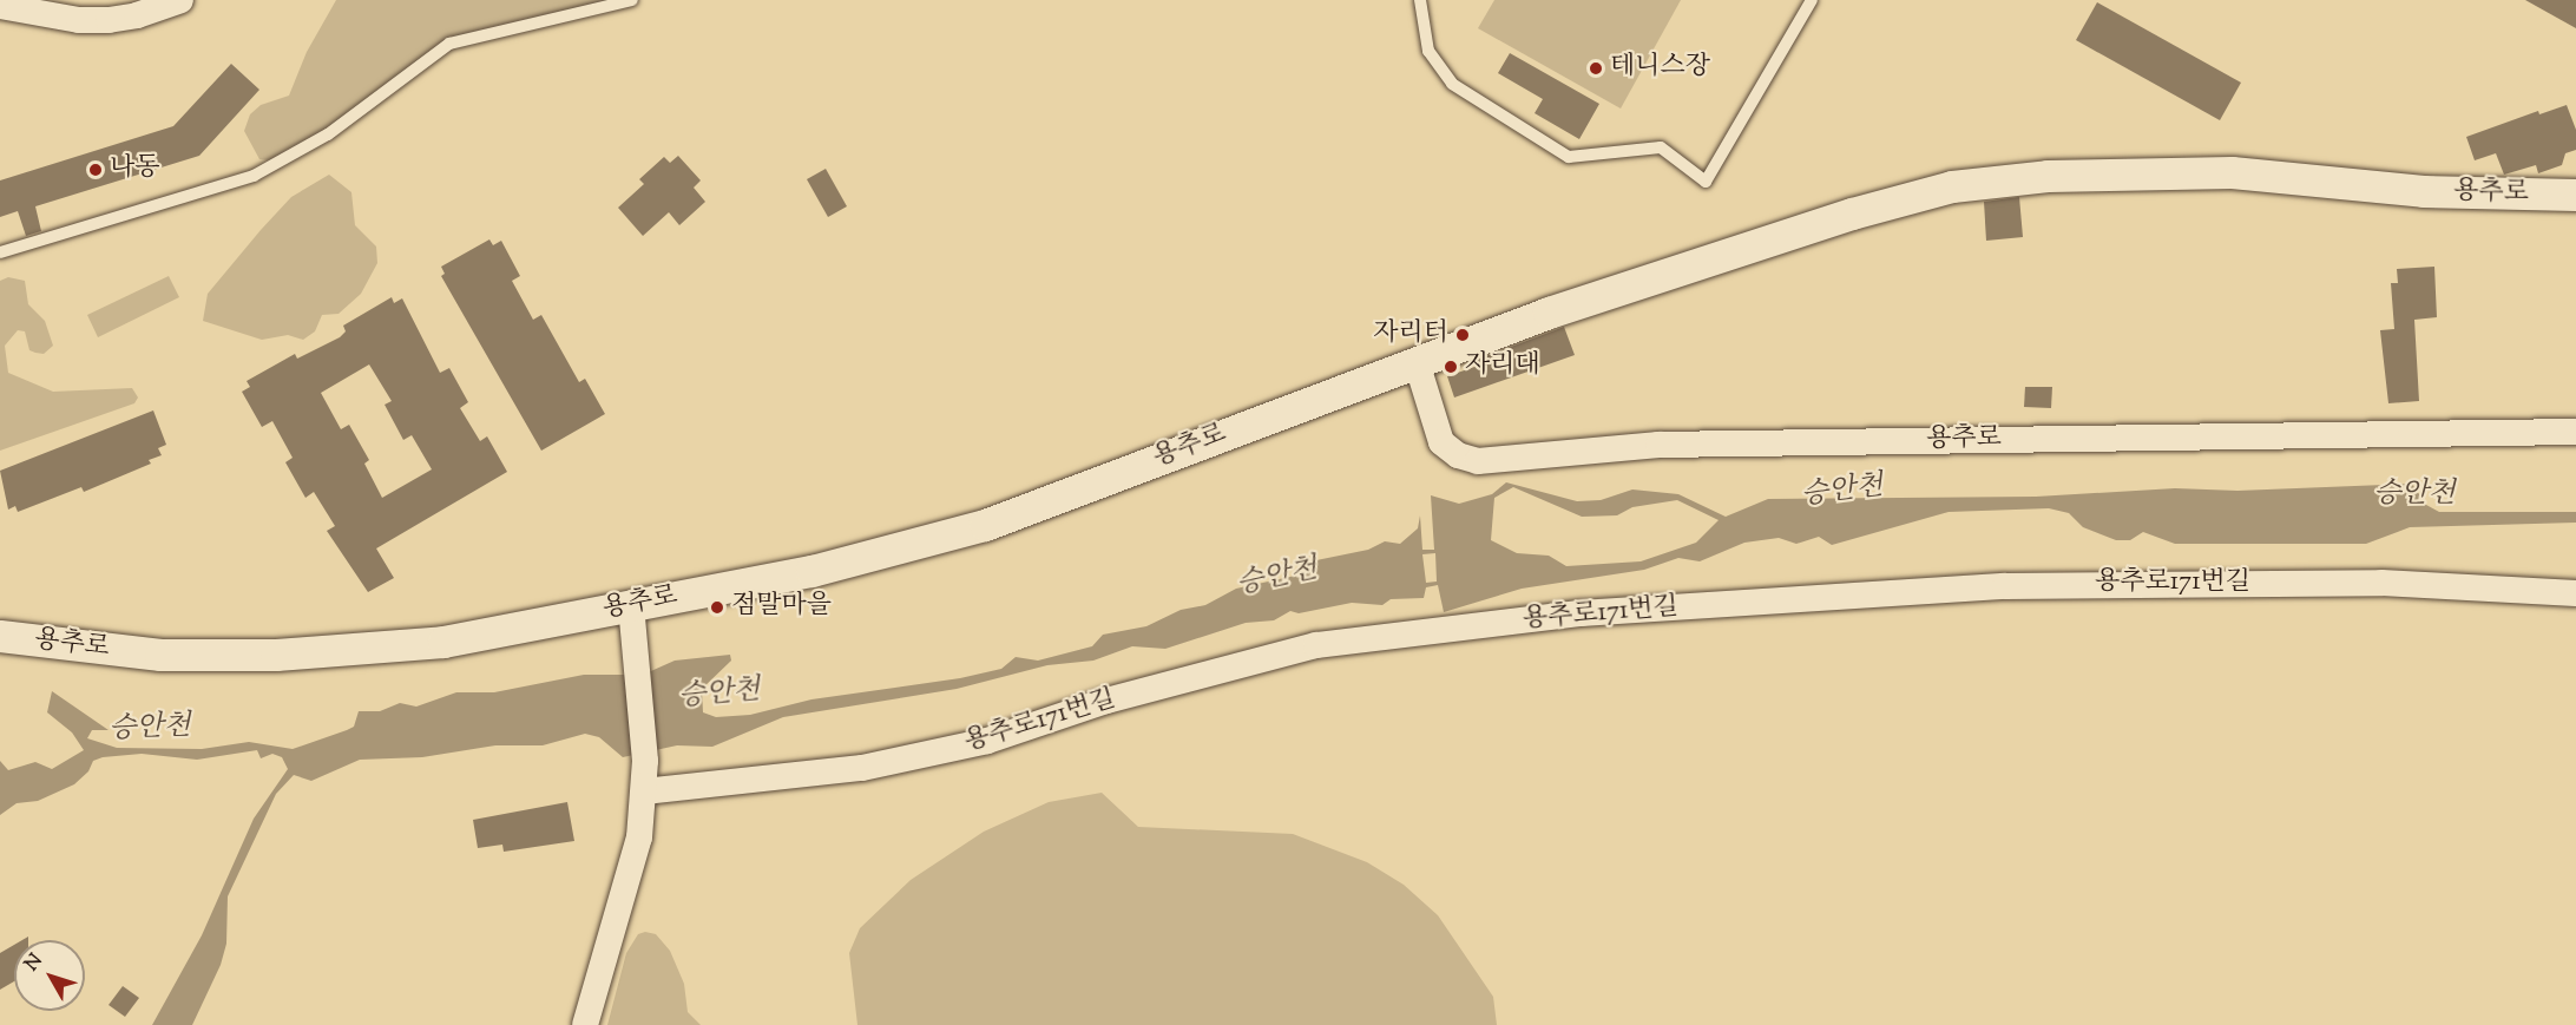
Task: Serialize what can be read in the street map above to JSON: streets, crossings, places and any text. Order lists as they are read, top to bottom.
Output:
{
  "streets": {
    "street": ["용추로", "용추로171번길"]
  },
  "water": ["승안천"],
  "places": [
    "테니스장",
    "나동",
    "자리터",
    "자리대",
    "점말마을"
  ],
  "north": "top left"
}
